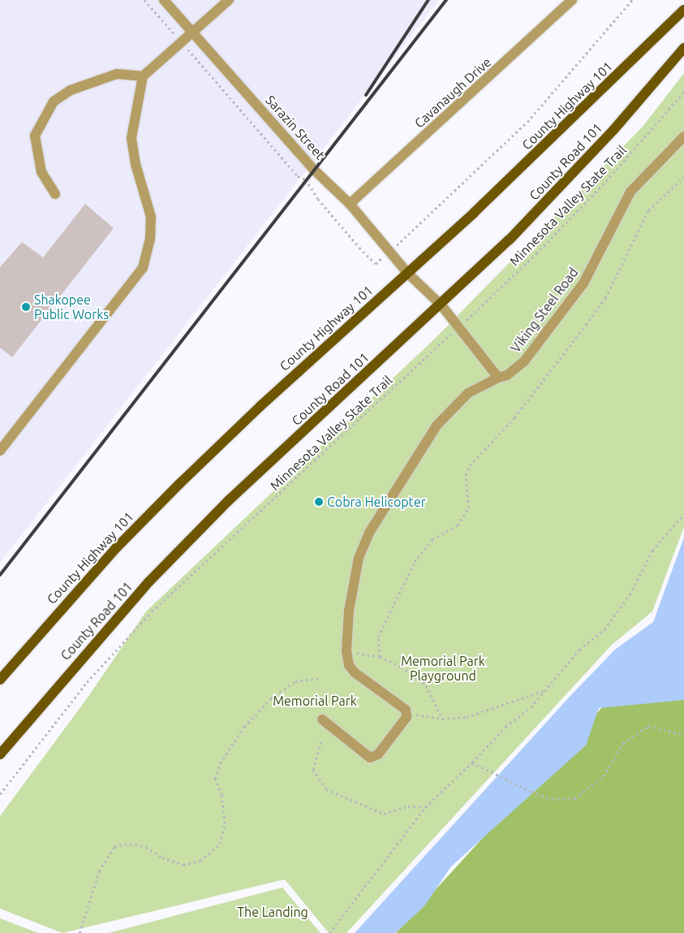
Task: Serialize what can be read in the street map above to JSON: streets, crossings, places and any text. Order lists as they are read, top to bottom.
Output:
{
  "streets": {
    "main road": ["County Highway 101", "County Road 101"],
    "street": ["Cavanaugh Drive", "Sarazin Street", "Viking Steel Road"],
    "path": ["Minnesota Valley State Trail"]
  },
  "crossings": [
    ["Cavanaugh Drive", "Sarazin Street"],
    ["County Highway 101", "Sarazin Street"]
  ],
  "parks": ["Memorial Park Playground", "Memorial Park", "The Landing"],
  "places": ["Shakopee Public Works", "Cobra Helicopter"]
}
